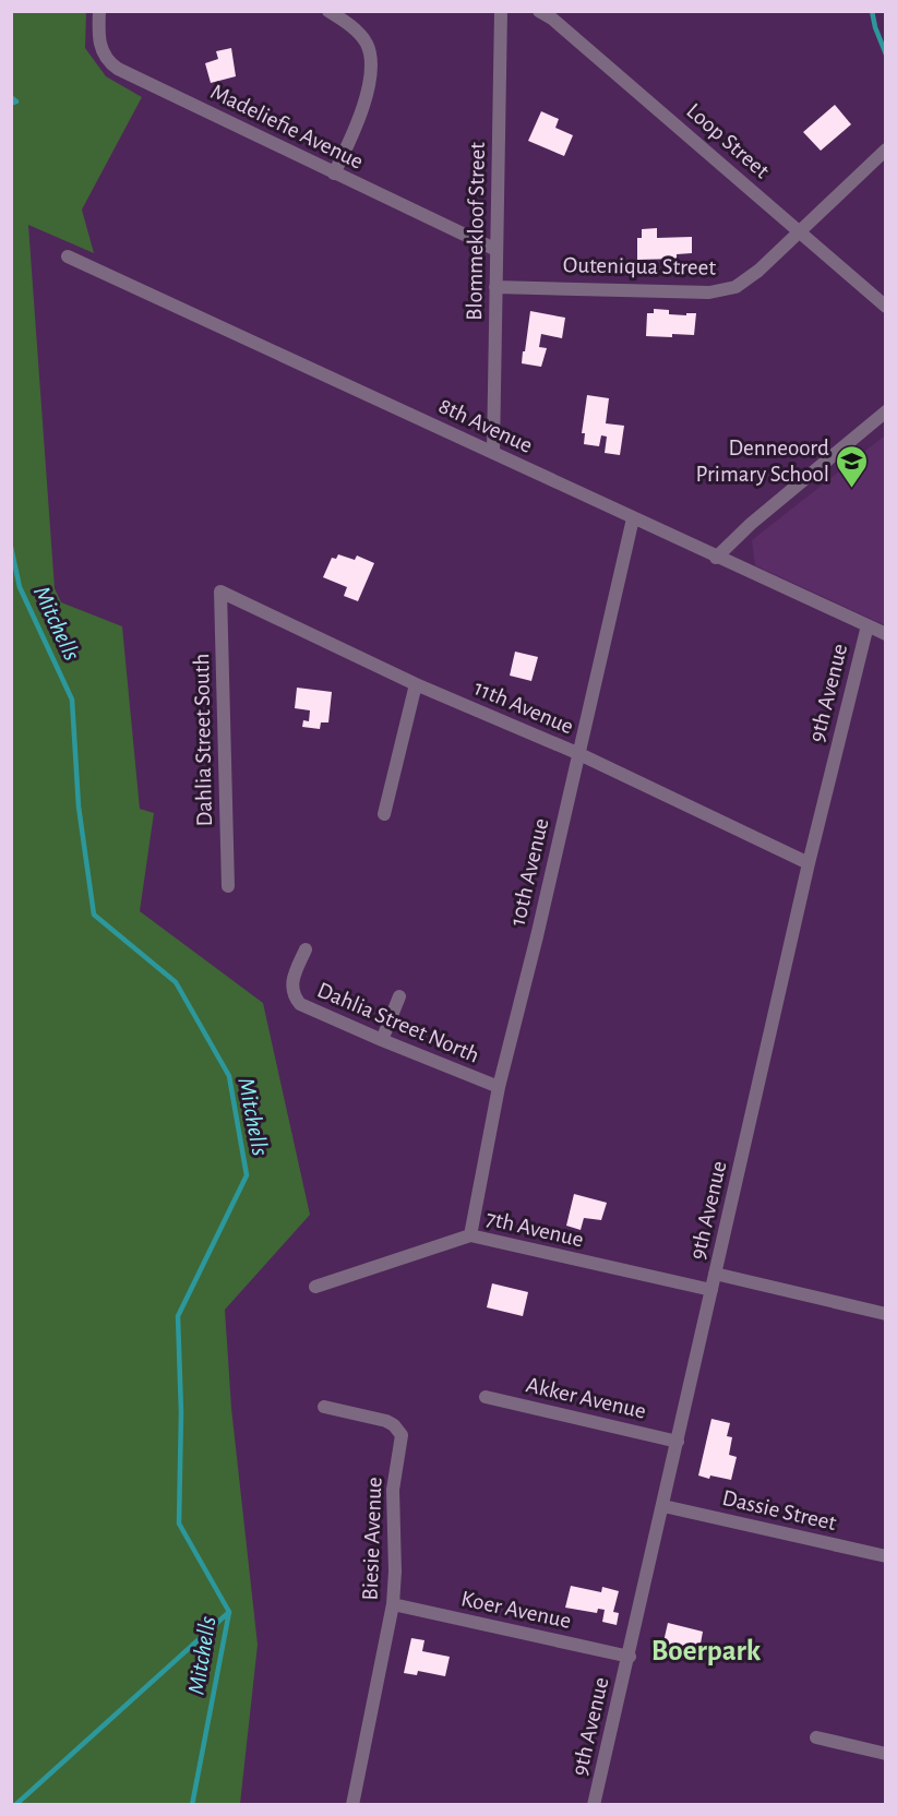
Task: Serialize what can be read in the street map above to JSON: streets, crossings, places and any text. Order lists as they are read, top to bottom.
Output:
{
  "streets": {
    "street": [
      "Madeliefie Avenue",
      "Loop Street",
      "Blommekloof Street",
      "Outeniqua Street",
      "8th Avenue",
      "9th Avenue",
      "11th Avenue",
      "Dahlia Street South",
      "10th Avenue",
      "Dahlia Street North",
      "7th Avenue",
      "Akker Avenue",
      "Dassie Street",
      "Biesie Avenue",
      "Koer Avenue"
    ]
  },
  "crossings": [
    ["Madeliefie Avenue", "Blommekloof Street"],
    ["Loop Street", "Outeniqua Street"],
    ["Blommekloof Street", "Outeniqua Street"],
    ["Blommekloof Street", "8th Avenue"],
    ["8th Avenue", "9th Avenue"],
    ["8th Avenue", "10th Avenue"],
    ["9th Avenue", "11th Avenue"],
    ["9th Avenue", "7th Avenue"],
    ["9th Avenue", "Akker Avenue"],
    ["9th Avenue", "Dassie Street"],
    ["9th Avenue", "Koer Avenue"],
    ["11th Avenue", "Dahlia Street South"],
    ["11th Avenue", "10th Avenue"],
    ["10th Avenue", "Dahlia Street North"],
    ["10th Avenue", "7th Avenue"],
    ["Biesie Avenue", "Koer Avenue"]
  ],
  "districts": ["Boerpark"],
  "water": ["Mitchells"],
  "places": {
    "school or university": ["Denneoord Primary School"]
  }
}
